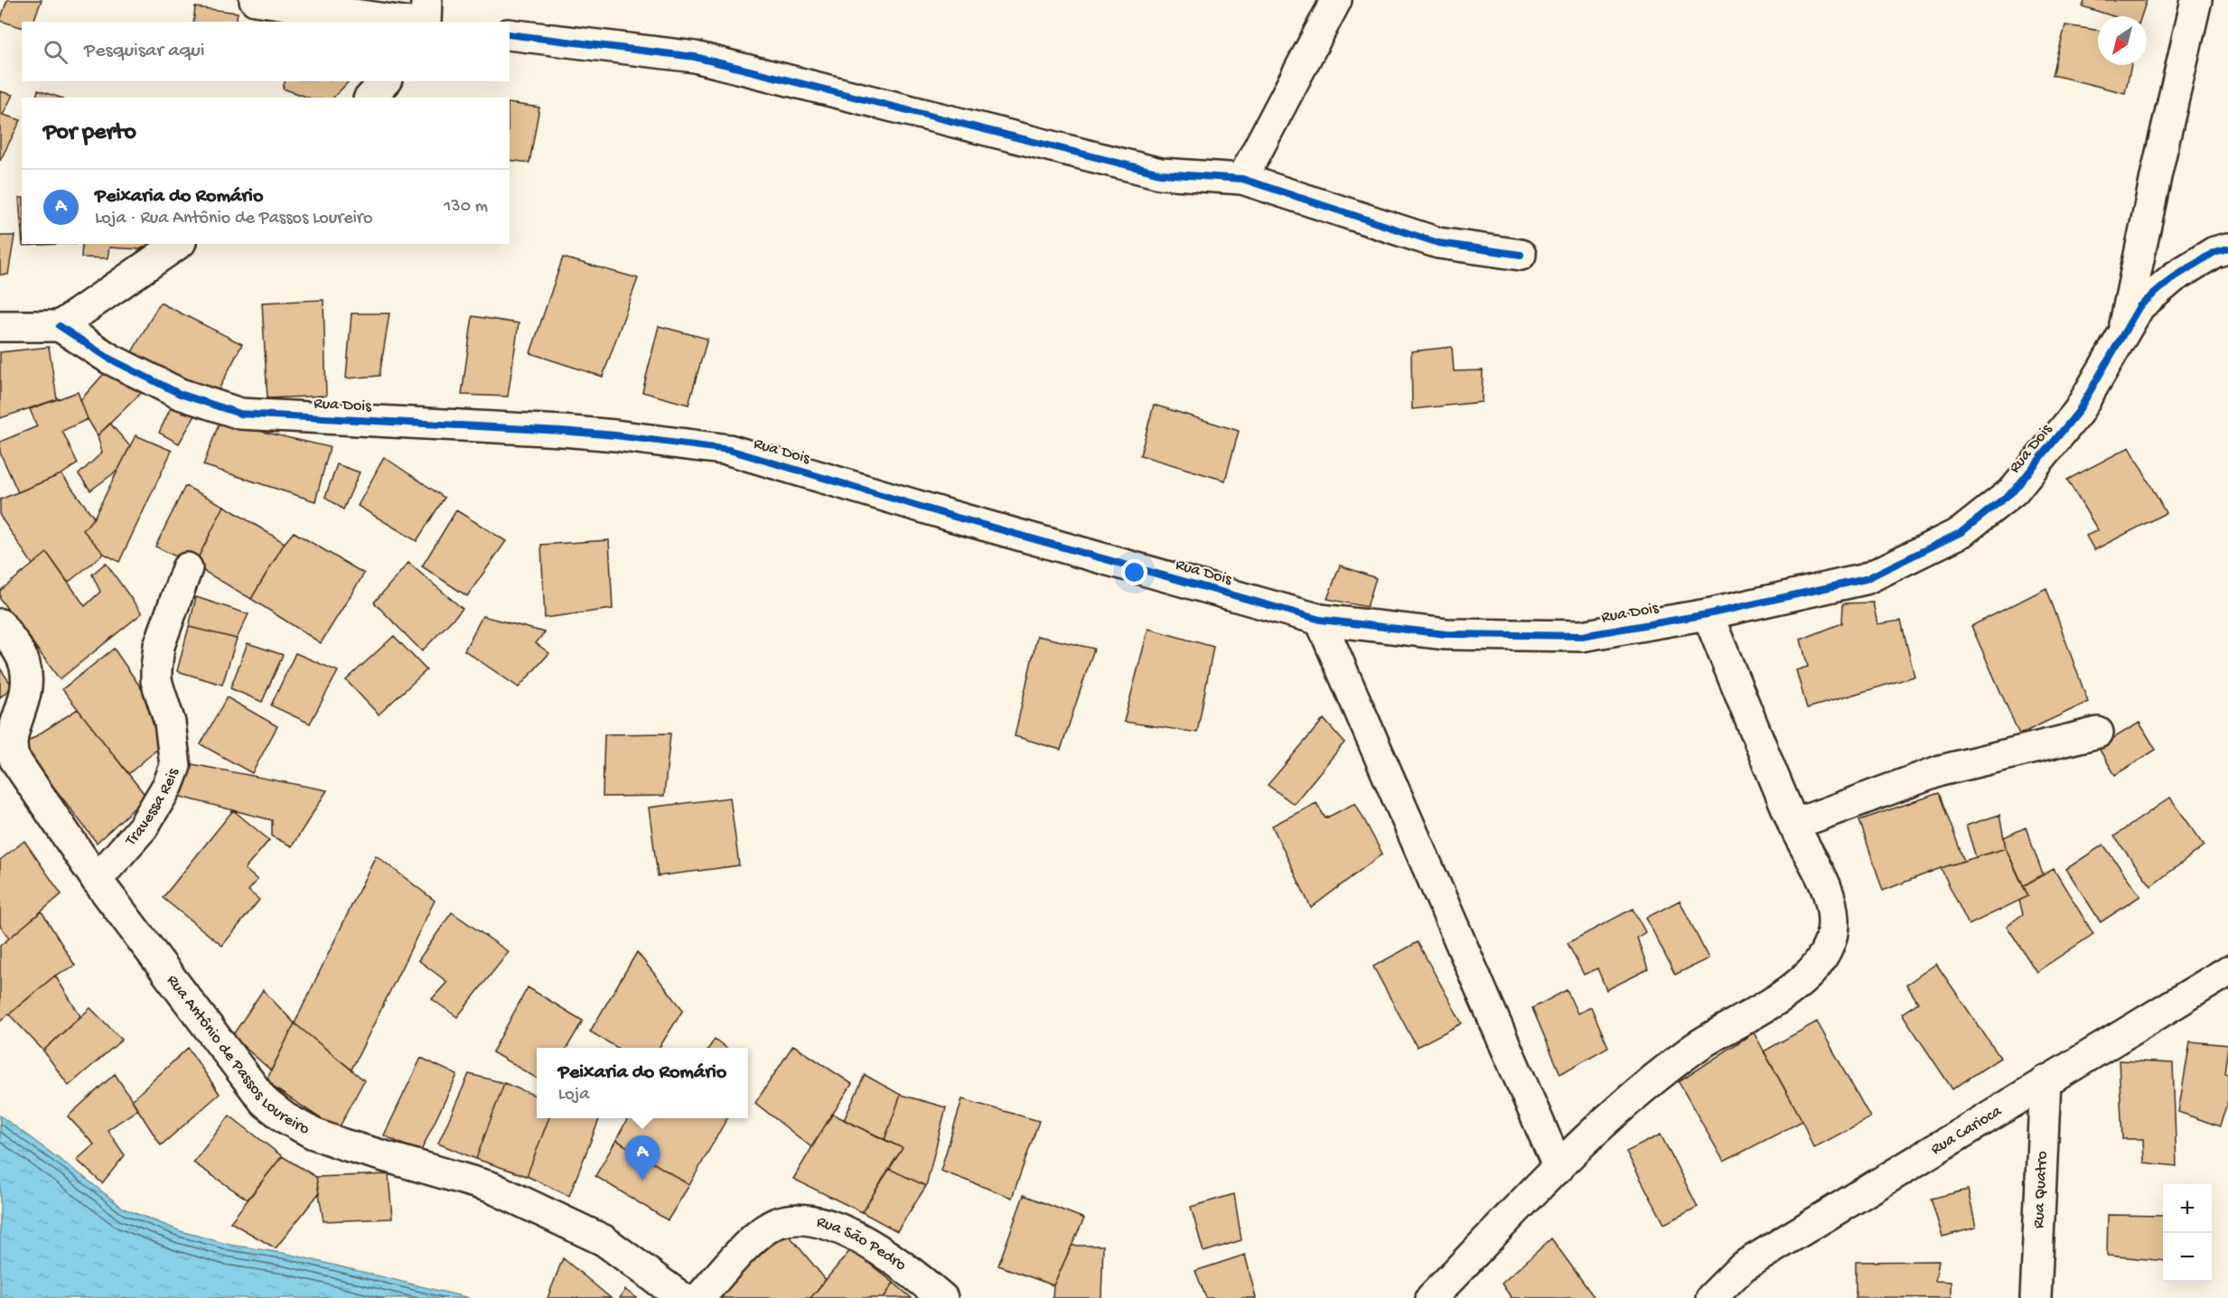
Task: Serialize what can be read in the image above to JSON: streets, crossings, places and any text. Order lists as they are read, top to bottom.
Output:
{
  "streets": {
    "street": [
      "Rua Dois",
      "Travessa Reis",
      "Rua Antônio de Passos Loureiro",
      "Rua Carioca",
      "Rua Quatro",
      "Rua São Pedro"
    ]
  },
  "crossings": [
    ["Travessa Reis", "Rua Antônio de Passos Loureiro"],
    ["Rua Carioca", "Rua Quatro"]
  ],
  "north": "bottom left",
  "page": {
    "search": "Pesquisar aqui",
    "heading": "Por perto",
    "list": [
      {
        "mark": "A",
        "name": "Peixaria do Romário",
        "note": "Loja · Rua Antônio de Passos Loureiro",
        "value": "130 m"
      }
    ],
    "popup": ["Peixaria do Romário", "Loja"],
    "pins": "A",
    "map_buttons": ["+", "−"]
  }
}
